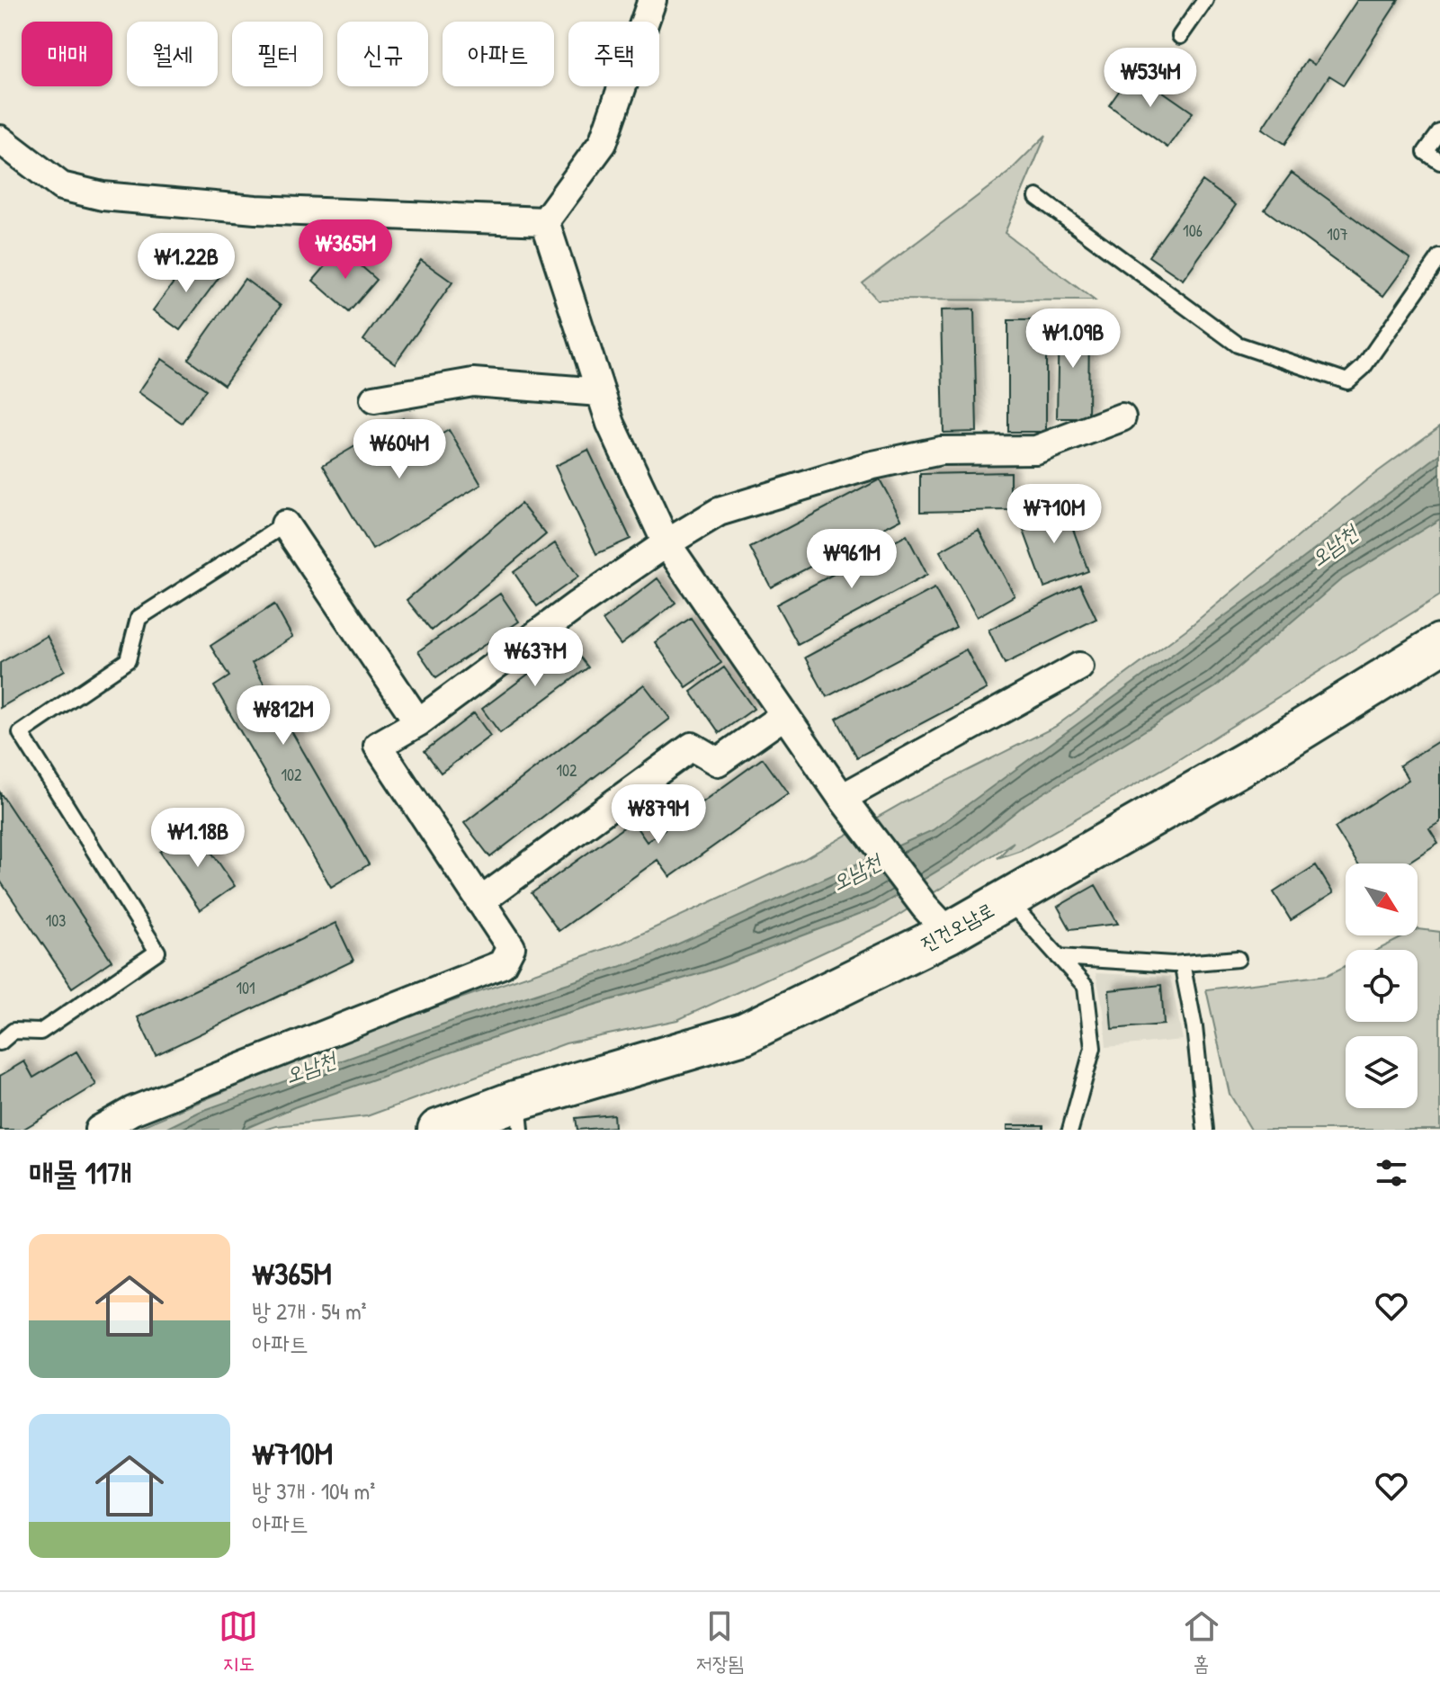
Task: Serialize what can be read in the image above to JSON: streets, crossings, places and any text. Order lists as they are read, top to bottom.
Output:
{
  "streets": {
    "main road": ["진건오남로"]
  },
  "water": ["오남천"],
  "house_numbers": [
    "106",
    "107",
    "102",
    "102",
    "103",
    "101"
  ],
  "north": "bottom right",
  "page": {
    "chip": [
      "매매",
      "월세",
      "필터",
      "신규",
      "아파트",
      "주택"
    ],
    "price": [
      "₩534M",
      "₩365M",
      "₩1.22B",
      "₩1.09B",
      "₩604M",
      "₩710M",
      "₩961M",
      "₩637M",
      "₩812M",
      "₩879M",
      "₩1.18B"
    ],
    "heading": "매물 11개",
    "list": [
      {
        "name": "₩365M",
        "note": "방 2개 · 54 m² · 아파트"
      },
      {
        "name": "₩710M",
        "note": "방 3개 · 104 m² · 아파트"
      }
    ],
    "tabs": ["지도", "저장됨", "홈"]
  }
}
